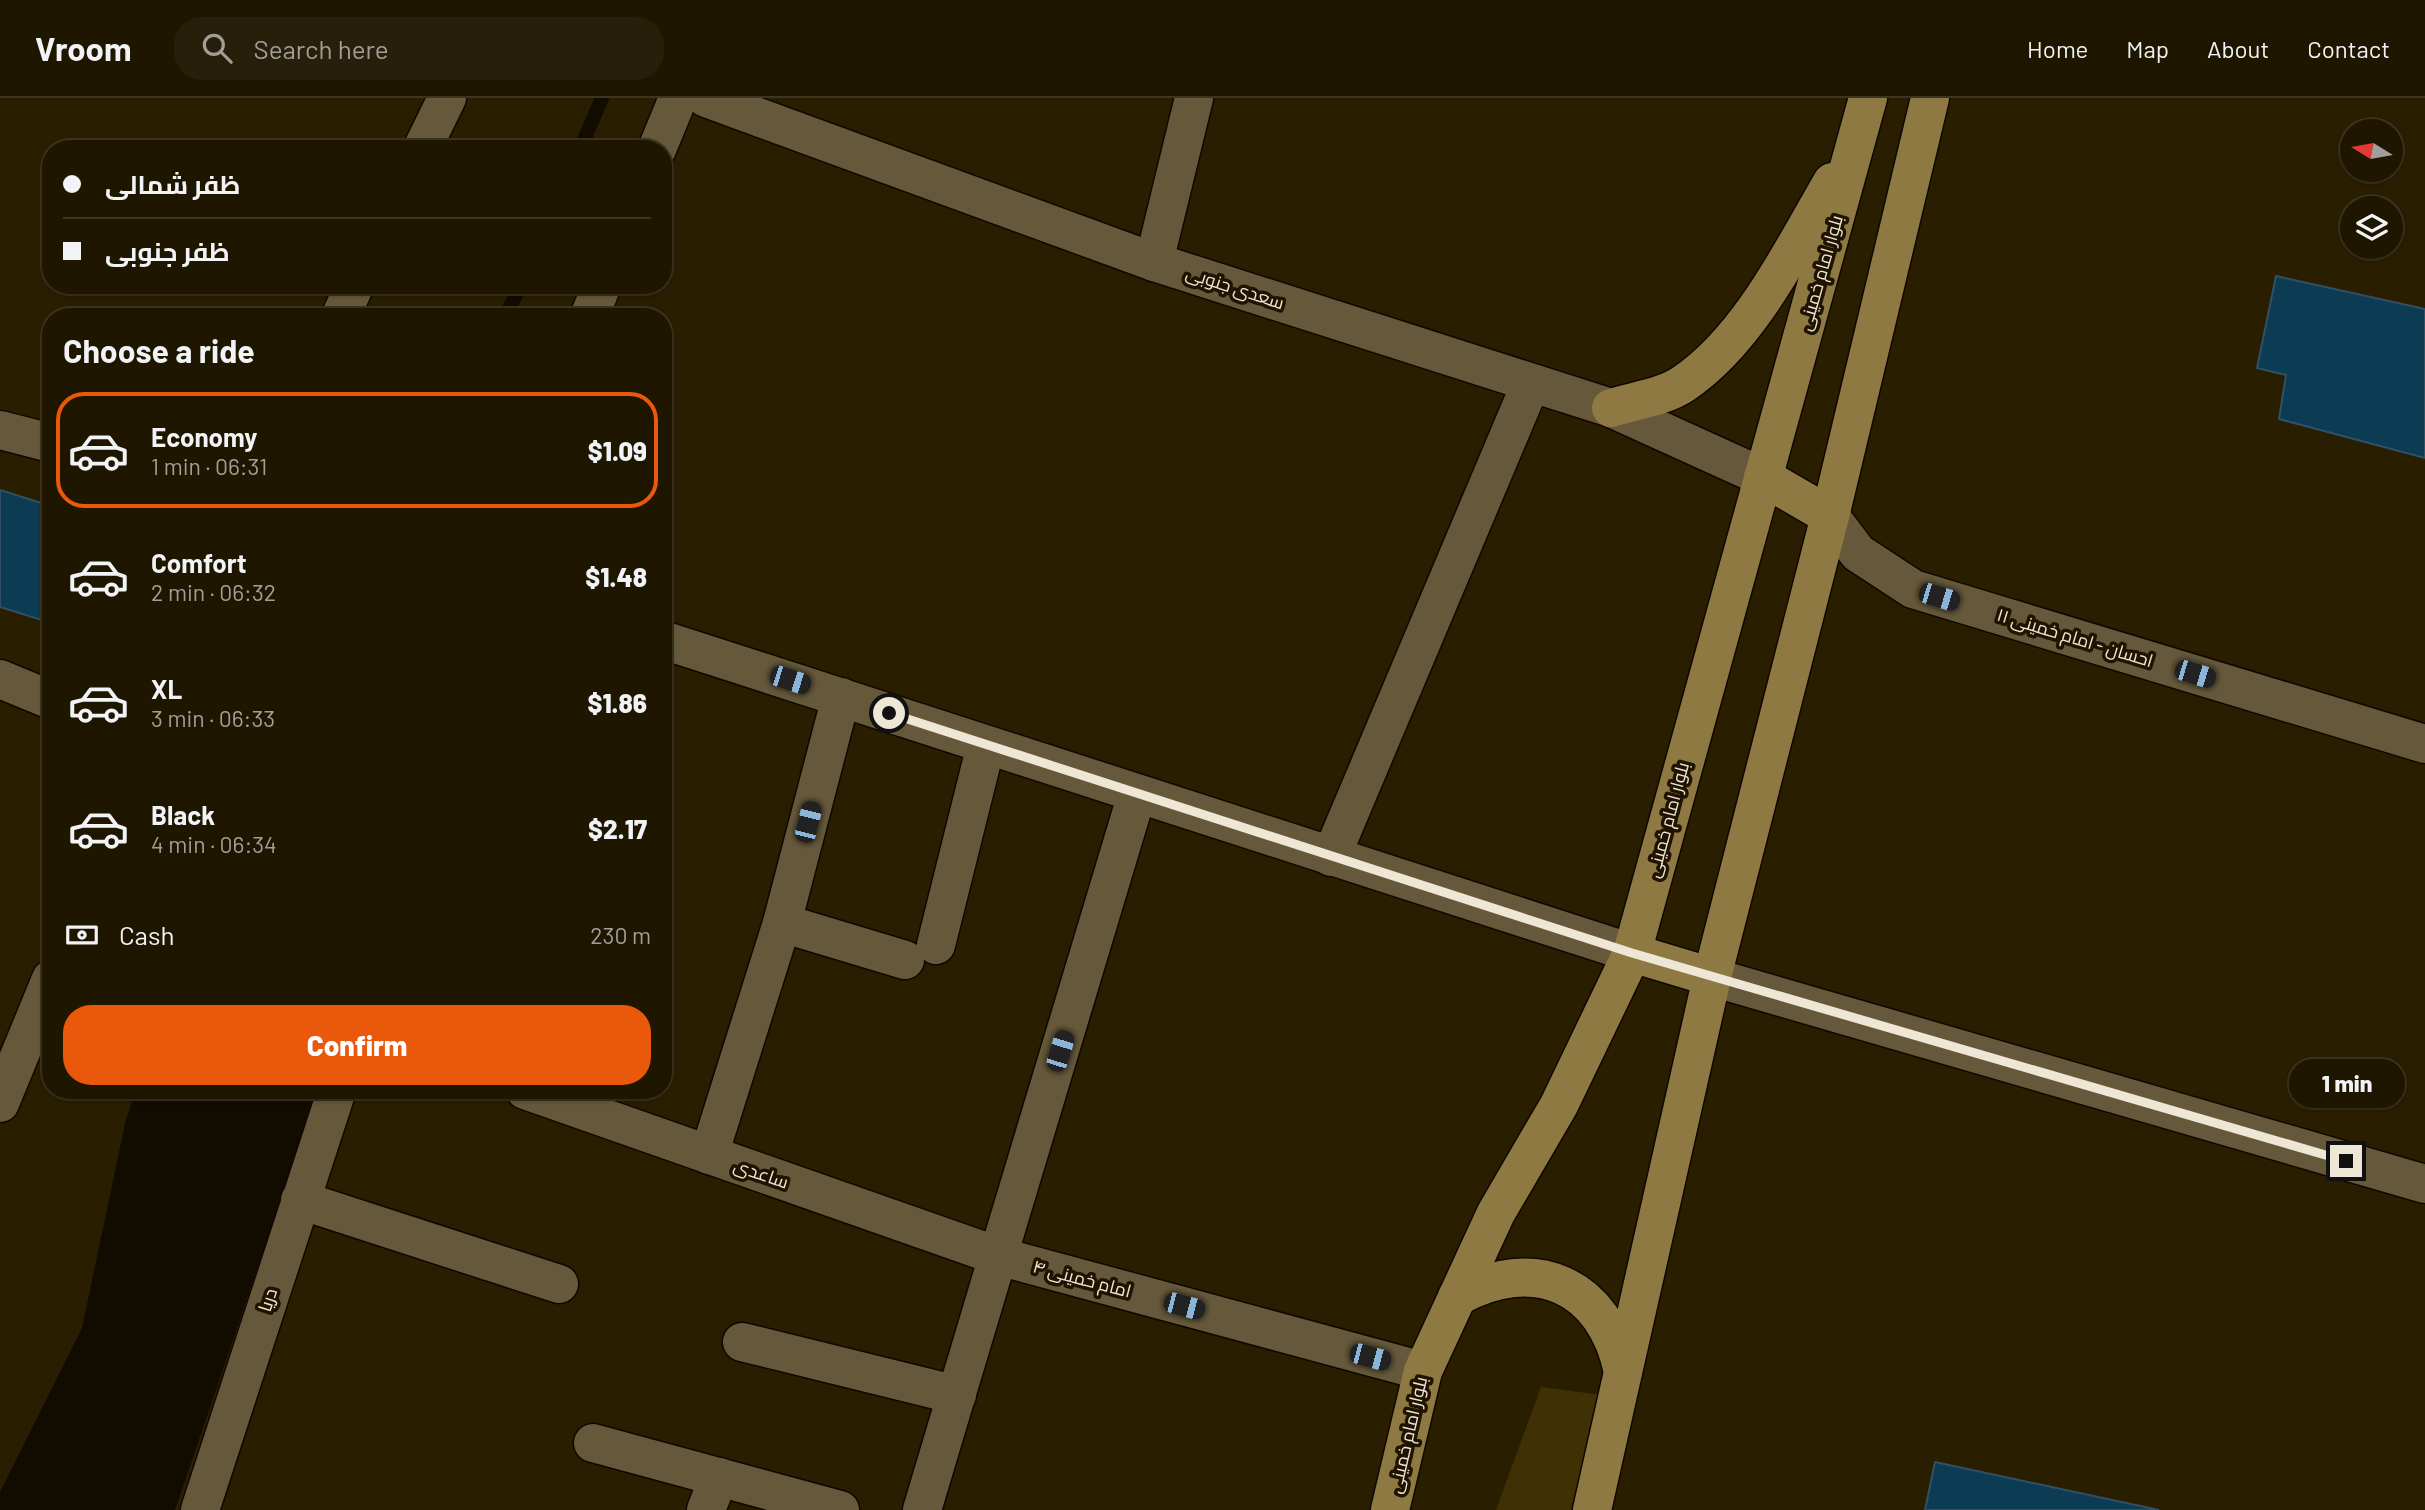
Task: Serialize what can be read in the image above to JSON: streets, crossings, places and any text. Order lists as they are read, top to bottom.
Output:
{
  "streets": {
    "main road": ["بلوار امام خمینی"],
    "street": [
      "سعدی جنوبی",
      "احسان - امام خمینی ۱۱",
      "ساعدی",
      "امام خمینی ۴",
      "دریا"
    ]
  },
  "crossings": [
    ["بلوار امام خمینی", "سعدی جنوبی"],
    ["بلوار امام خمینی", "امام خمینی ۴"],
    ["ساعدی", "امام خمینی ۴"]
  ],
  "north": "left",
  "page": {
    "header": "Vroom",
    "search": "Search here",
    "nav": [
      "Home",
      "Map",
      "About",
      "Contact"
    ],
    "banner": ["ظفر شمالی", "ظفر جنوبی"],
    "heading": "Choose a ride",
    "list": [
      {
        "name": "Economy",
        "note": "1 min · 06:31",
        "value": "$1.09"
      },
      {
        "name": "Comfort",
        "note": "2 min · 06:32",
        "value": "$1.48"
      },
      {
        "name": "XL",
        "note": "3 min · 06:33",
        "value": "$1.86"
      },
      {
        "name": "Black",
        "note": "4 min · 06:34",
        "value": "$2.17"
      }
    ],
    "pay": ["Cash", "230 m"],
    "buttons": "Confirm",
    "bubble": "1 min"
  }
}
